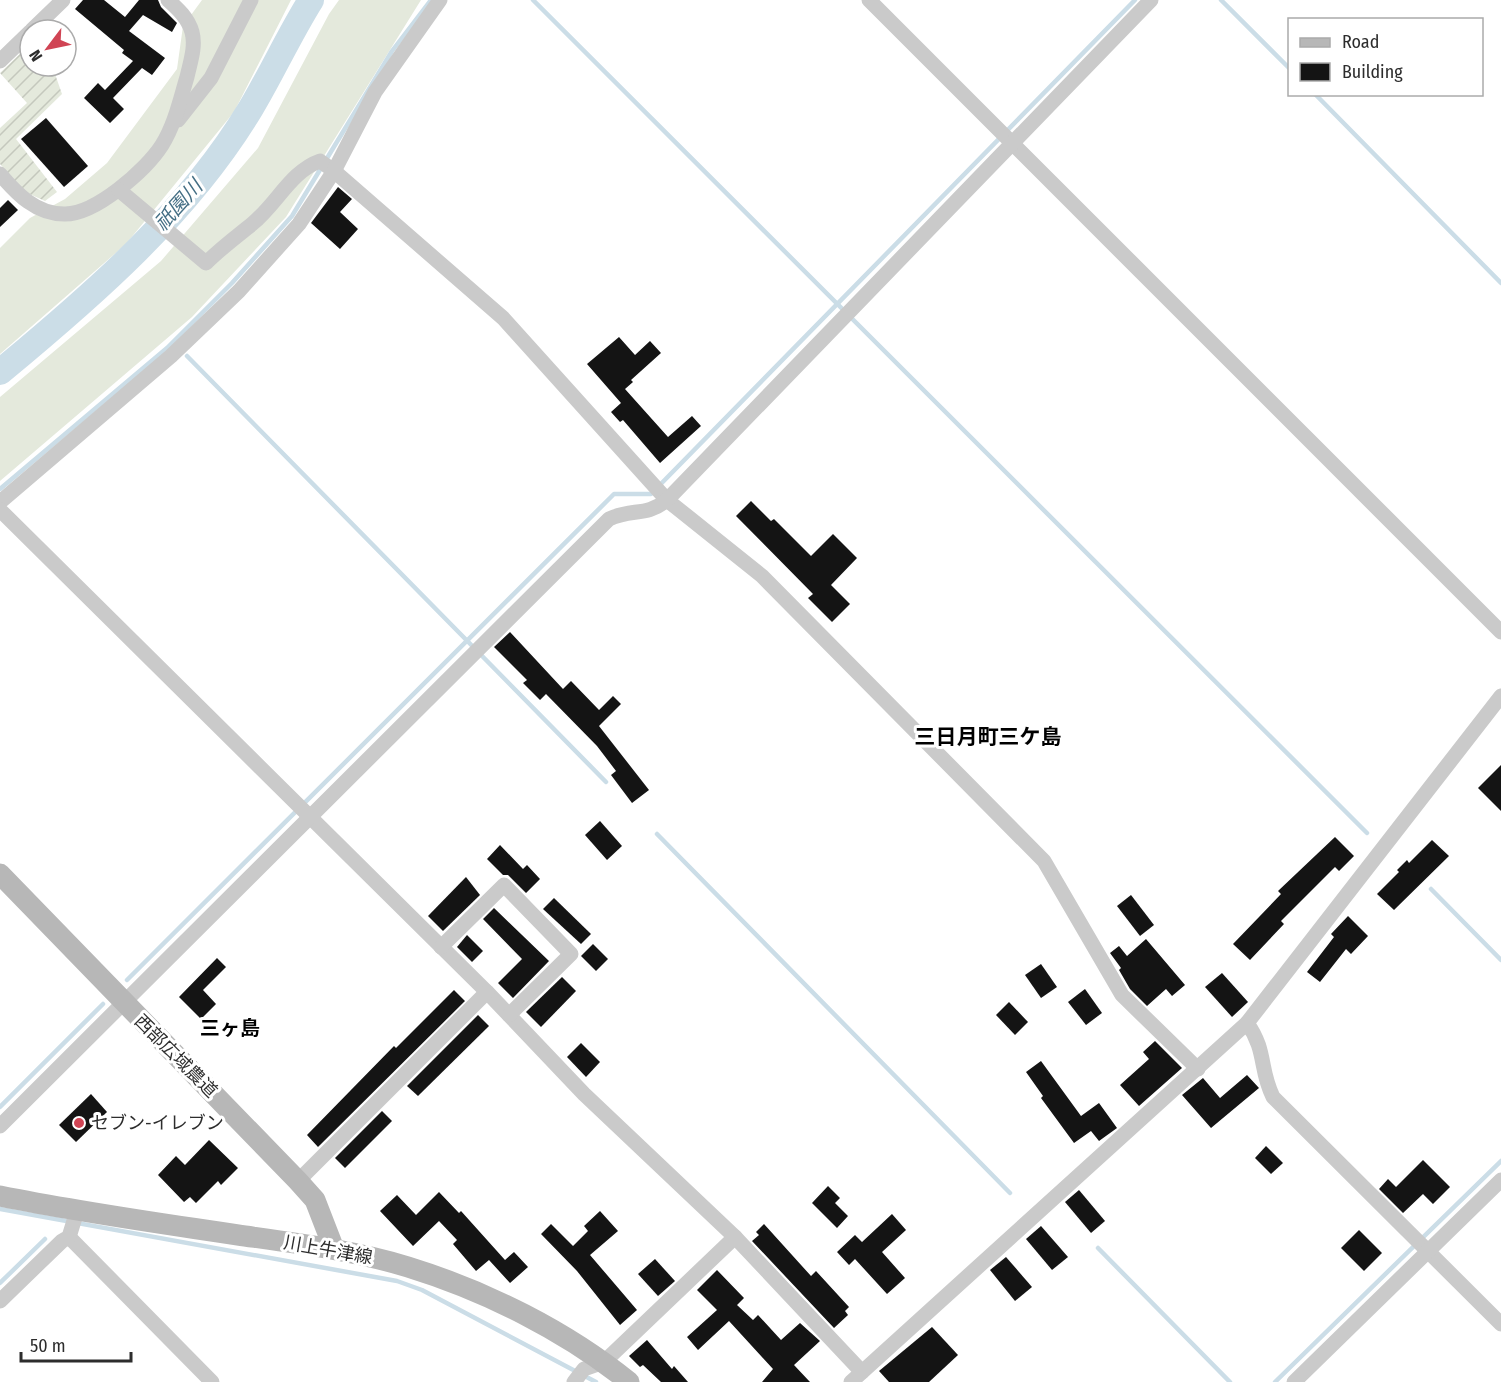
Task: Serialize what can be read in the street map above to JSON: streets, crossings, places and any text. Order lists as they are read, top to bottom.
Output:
{
  "streets": {
    "main road": ["西部広域農道", "川上牛津線"]
  },
  "crossings": [
    ["西部広域農道", "川上牛津線"]
  ],
  "districts": ["三日月町三ケ島", "三ヶ島"],
  "water": ["祇園川"],
  "places": ["セブン-イレブン"],
  "legend": ["Road", "Building"],
  "scale_bar": "50 m",
  "north": "bottom left"
}
